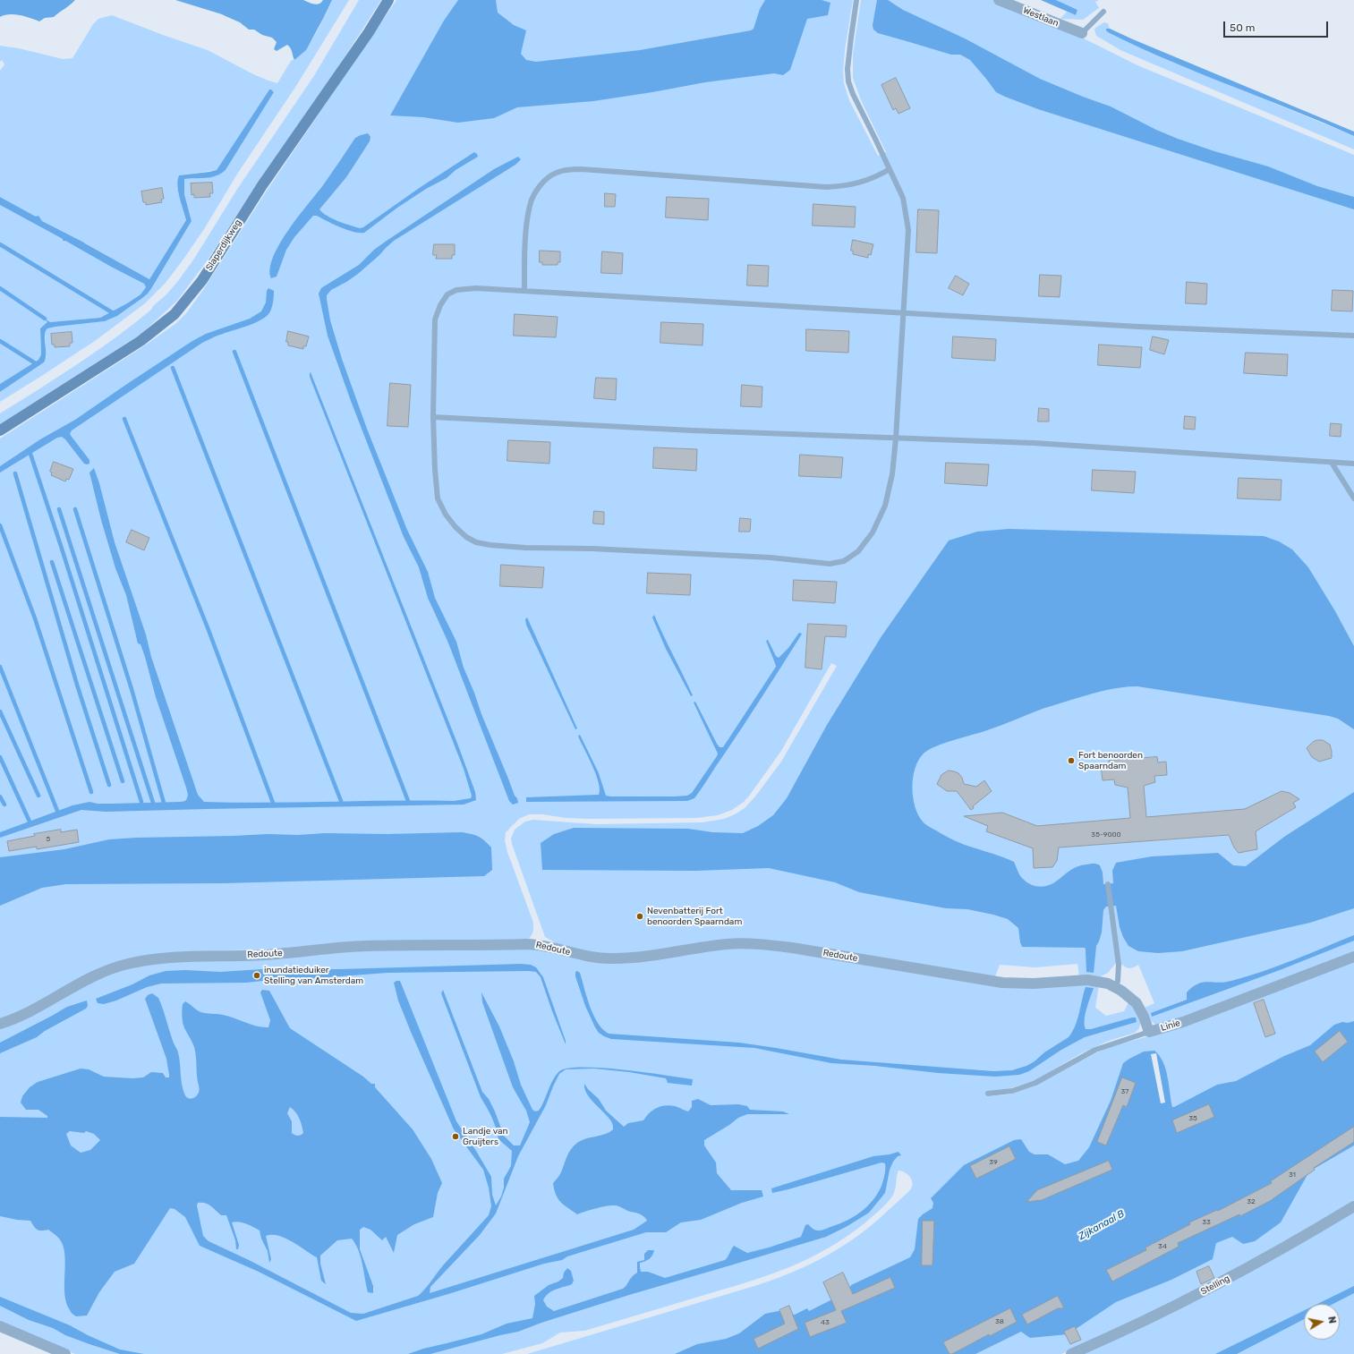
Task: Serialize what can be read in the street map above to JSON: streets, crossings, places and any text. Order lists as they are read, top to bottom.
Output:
{
  "streets": {
    "street": [
      "Westlaan",
      "Slaperdijkweg",
      "Redoute",
      "Linie",
      "Stelling"
    ]
  },
  "crossings": [
    ["Redoute", "Linie"]
  ],
  "water": ["Zijkanaal B"],
  "places": [
    "Fort benoorden Spaarndam",
    "Nevenbatterij Fort benoorden Spaarndam",
    "inundatieduiker Stelling van Amsterdam",
    "Landje van Gruijters"
  ],
  "house_numbers": [
    "35-9000",
    "5",
    "37",
    "35",
    "39",
    "31",
    "32",
    "33",
    "34",
    "38",
    "43"
  ],
  "scale_bar": "50 m",
  "north": "right"
}
